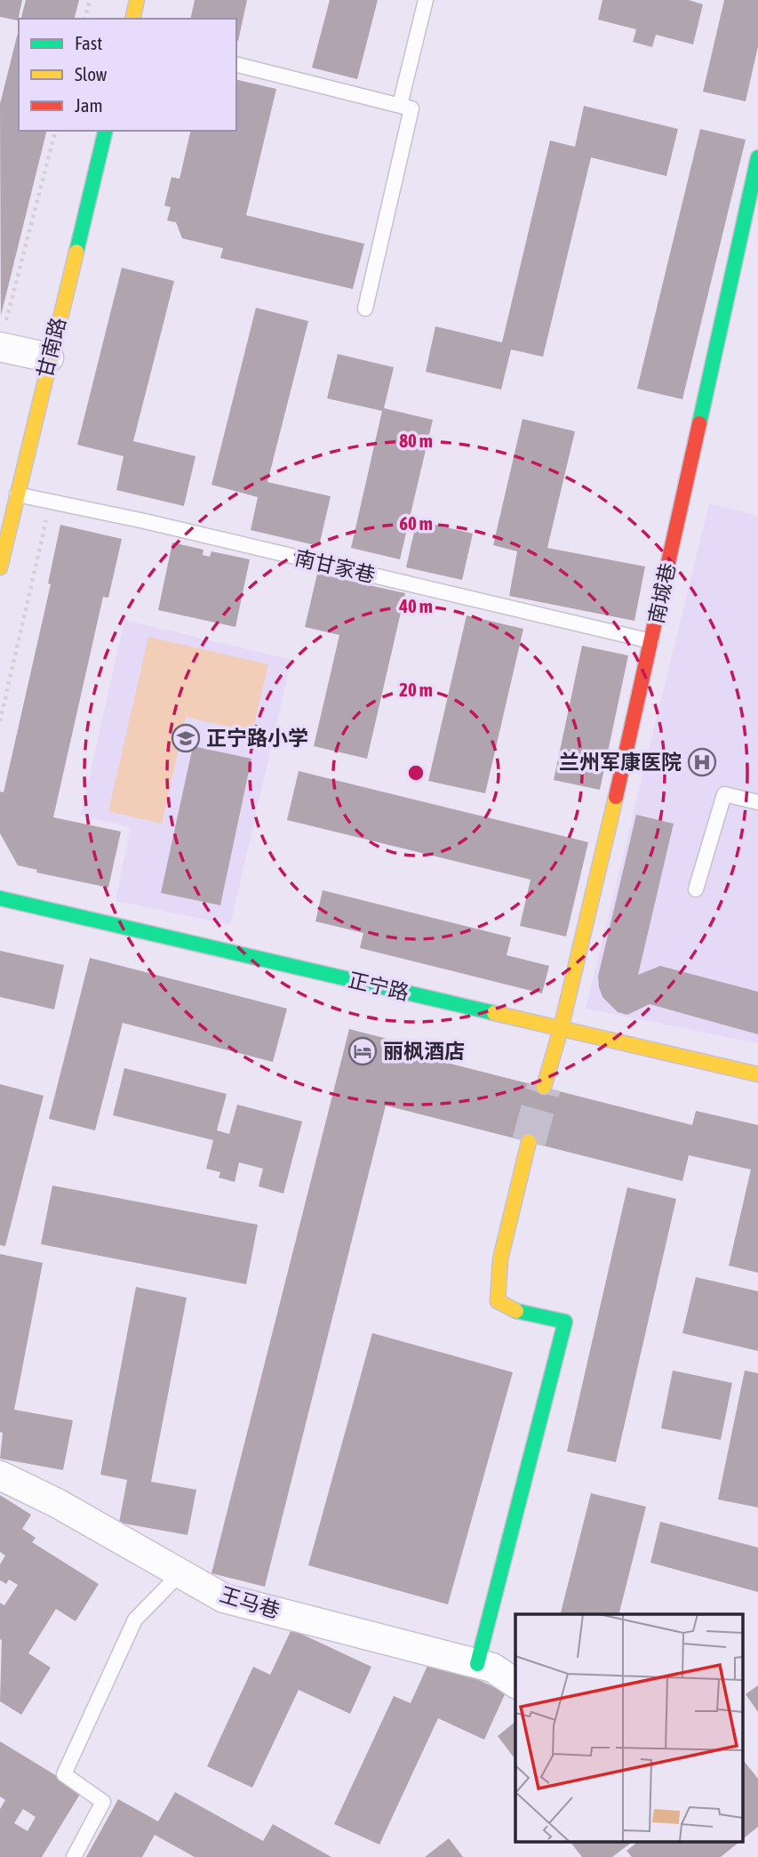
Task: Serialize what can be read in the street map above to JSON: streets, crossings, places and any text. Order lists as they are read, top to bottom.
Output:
{
  "streets": {
    "street": [
      "甘南路",
      "南城巷",
      "正宁路",
      "王马巷"
    ],
    "lane": ["南甘家巷"]
  },
  "crossings": [
    ["甘南路", "南甘家巷"],
    ["南甘家巷", "南城巷"],
    ["南城巷", "正宁路"]
  ],
  "places": {
    "school or university": ["正宁路小学"],
    "hospital": ["兰州军康医院"],
    "hotel": ["丽枫酒店"]
  },
  "legend": ["Fast", "Slow", "Jam"],
  "rings": [
    "80 m",
    "60 m",
    "40 m",
    "20 m"
  ]
}
